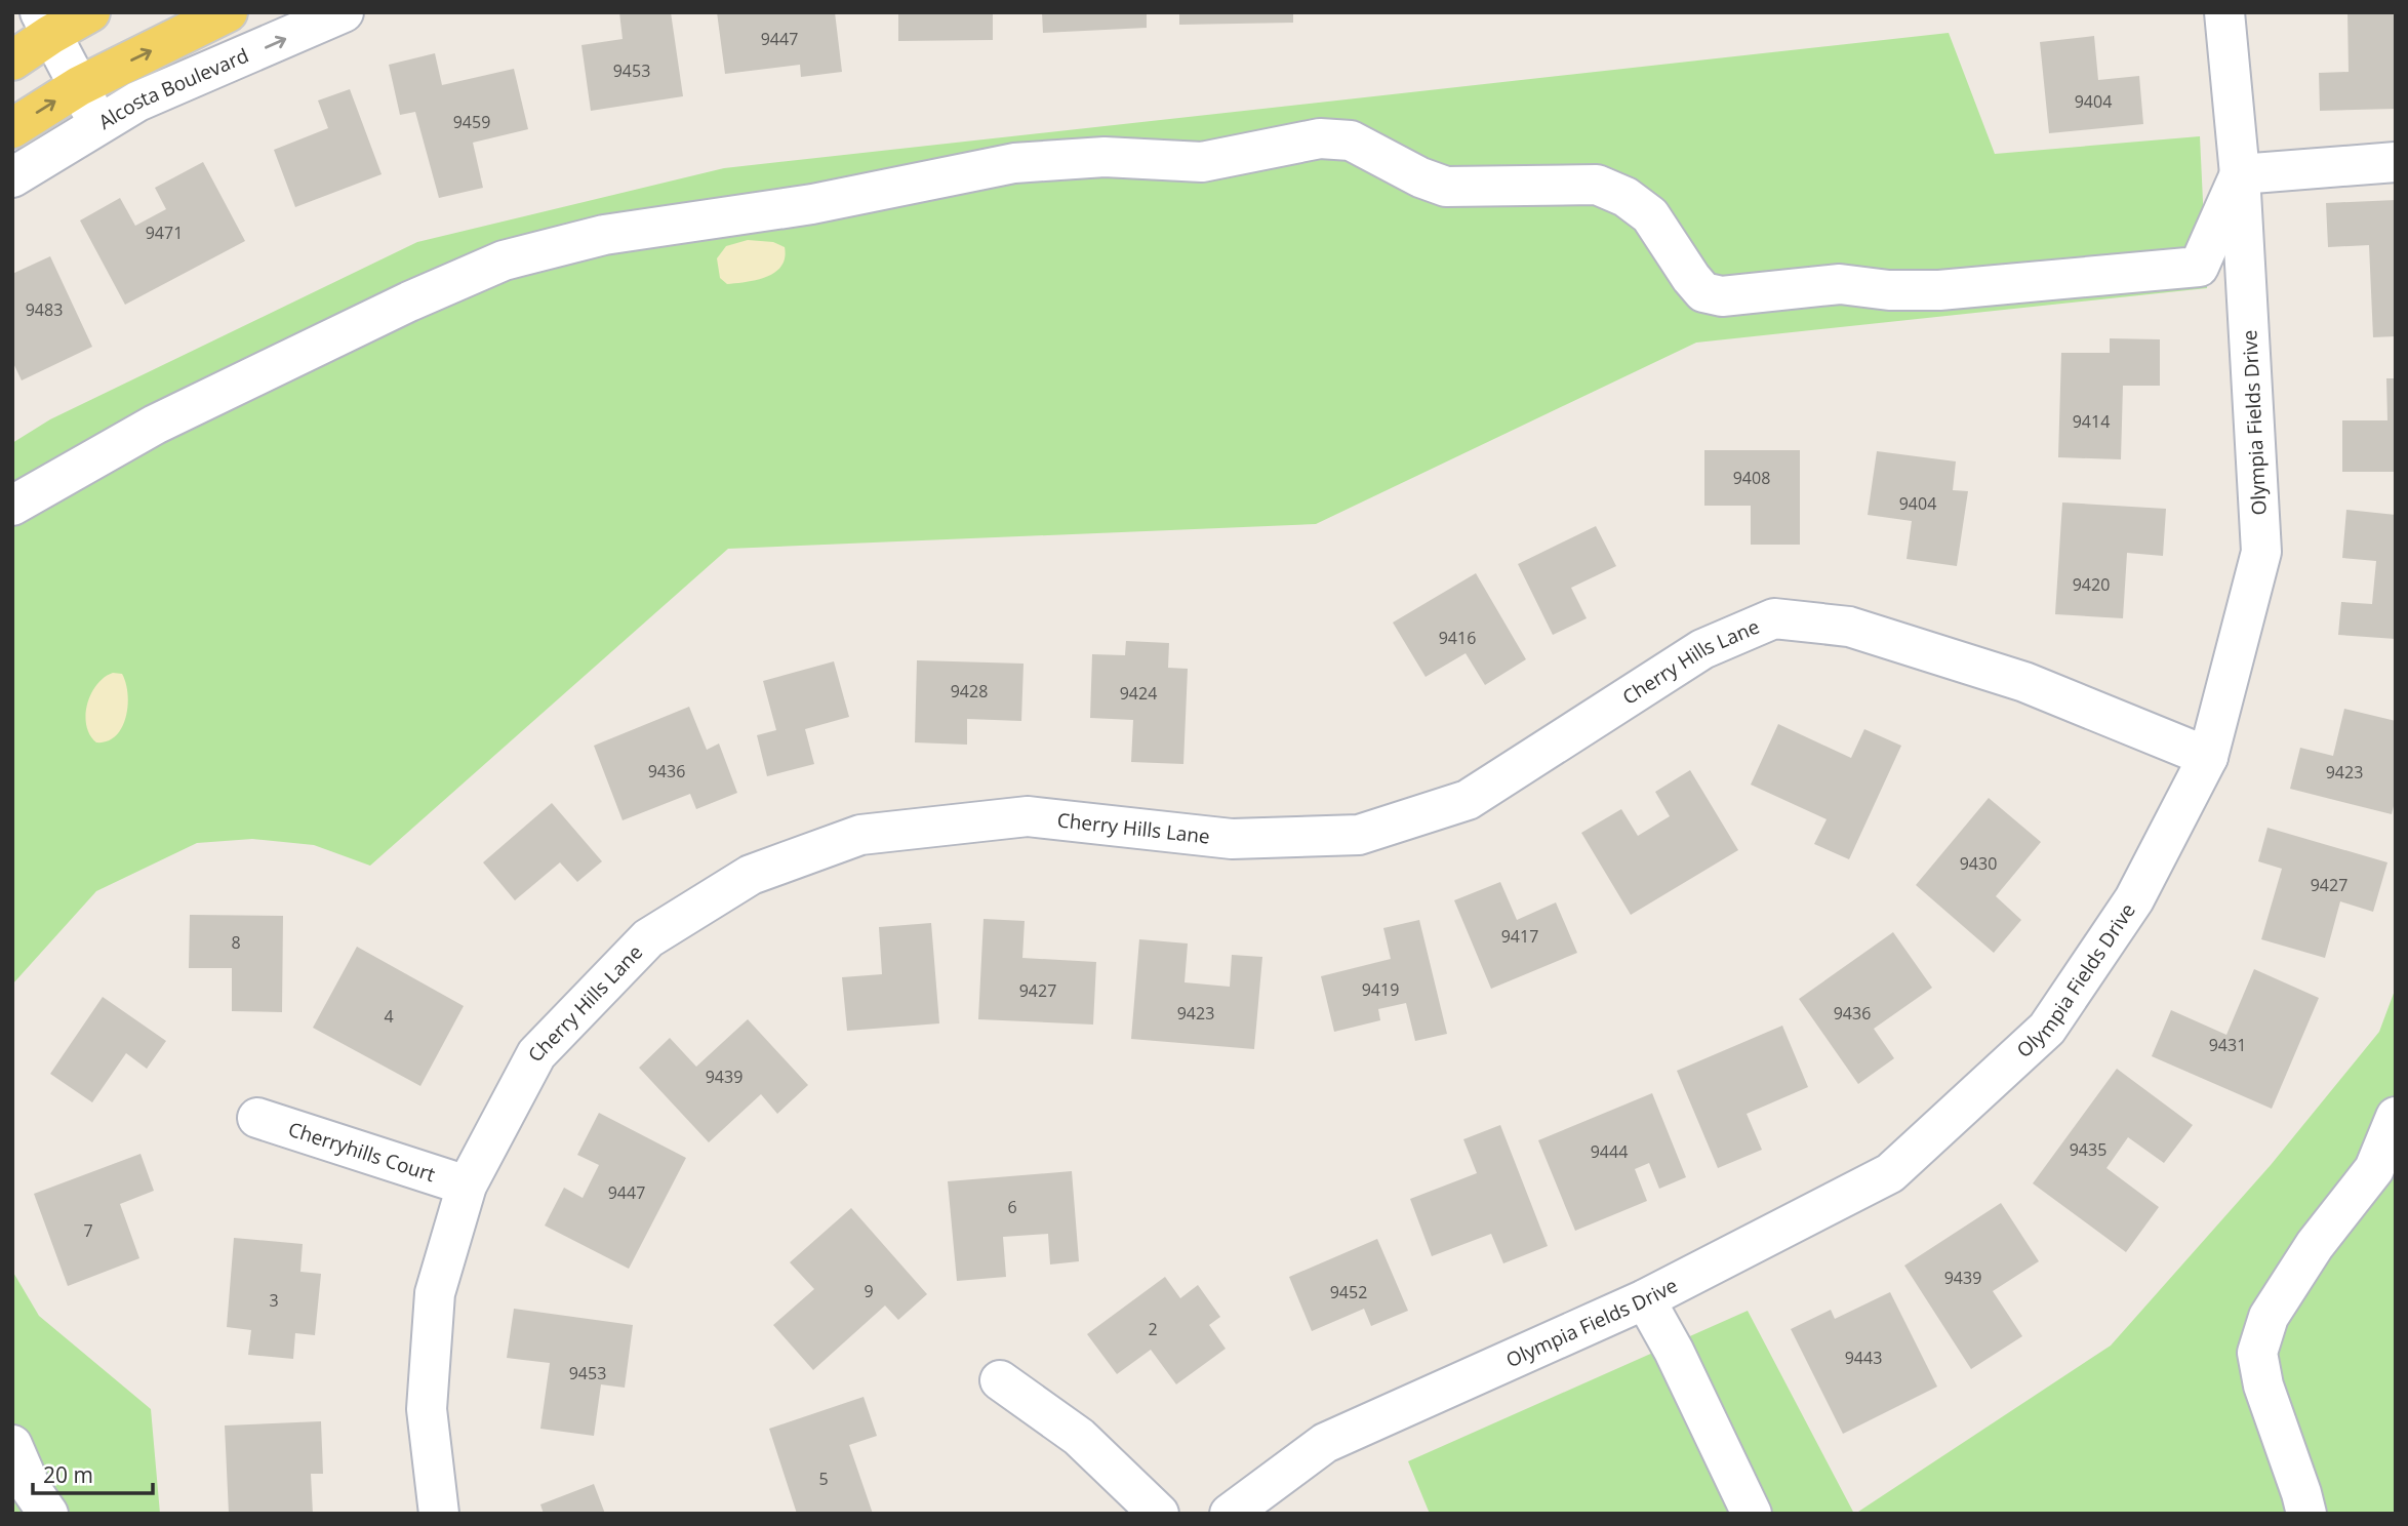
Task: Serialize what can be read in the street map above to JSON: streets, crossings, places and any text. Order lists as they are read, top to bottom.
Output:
{
  "streets": {
    "street": [
      "Alcosta Boulevard",
      "Olympia Fields Drive",
      "Cherry Hills Lane",
      "Cherryhills Court"
    ]
  },
  "crossings": [
    ["Olympia Fields Drive", "Cherry Hills Lane"],
    ["Cherry Hills Lane", "Cherryhills Court"]
  ],
  "one_way": ["Alcosta Boulevard"],
  "house_numbers": [
    "9447",
    "9453",
    "9404",
    "9459",
    "9471",
    "9483",
    "9414",
    "9408",
    "9404",
    "9420",
    "9416",
    "9428",
    "9424",
    "9436",
    "9423",
    "9430",
    "9427",
    "9417",
    "8",
    "9419",
    "9427",
    "9423",
    "9436",
    "4",
    "9431",
    "9439",
    "9435",
    "9444",
    "9447",
    "6",
    "7",
    "9439",
    "9",
    "9452",
    "3",
    "2",
    "9443",
    "9453",
    "5"
  ],
  "scale_bar": "20 m"
}
